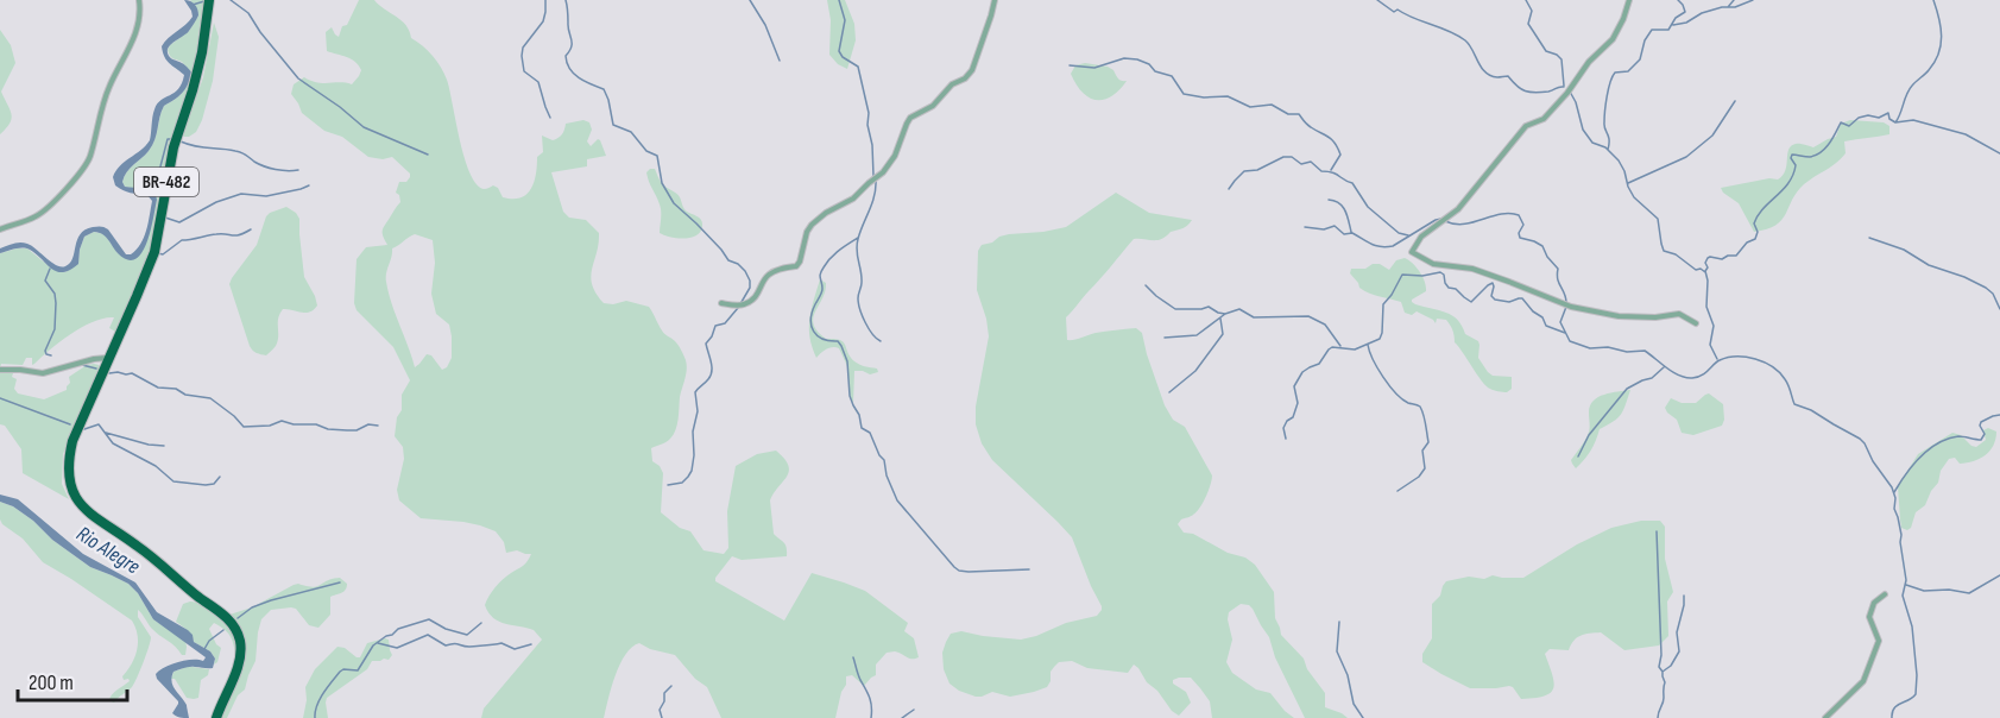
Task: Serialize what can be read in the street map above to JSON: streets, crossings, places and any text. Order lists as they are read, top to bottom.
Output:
{
  "streets": {
    "highway": ["BR-482"]
  },
  "water": ["Rio Alegre"],
  "scale_bar": "200 m"
}
